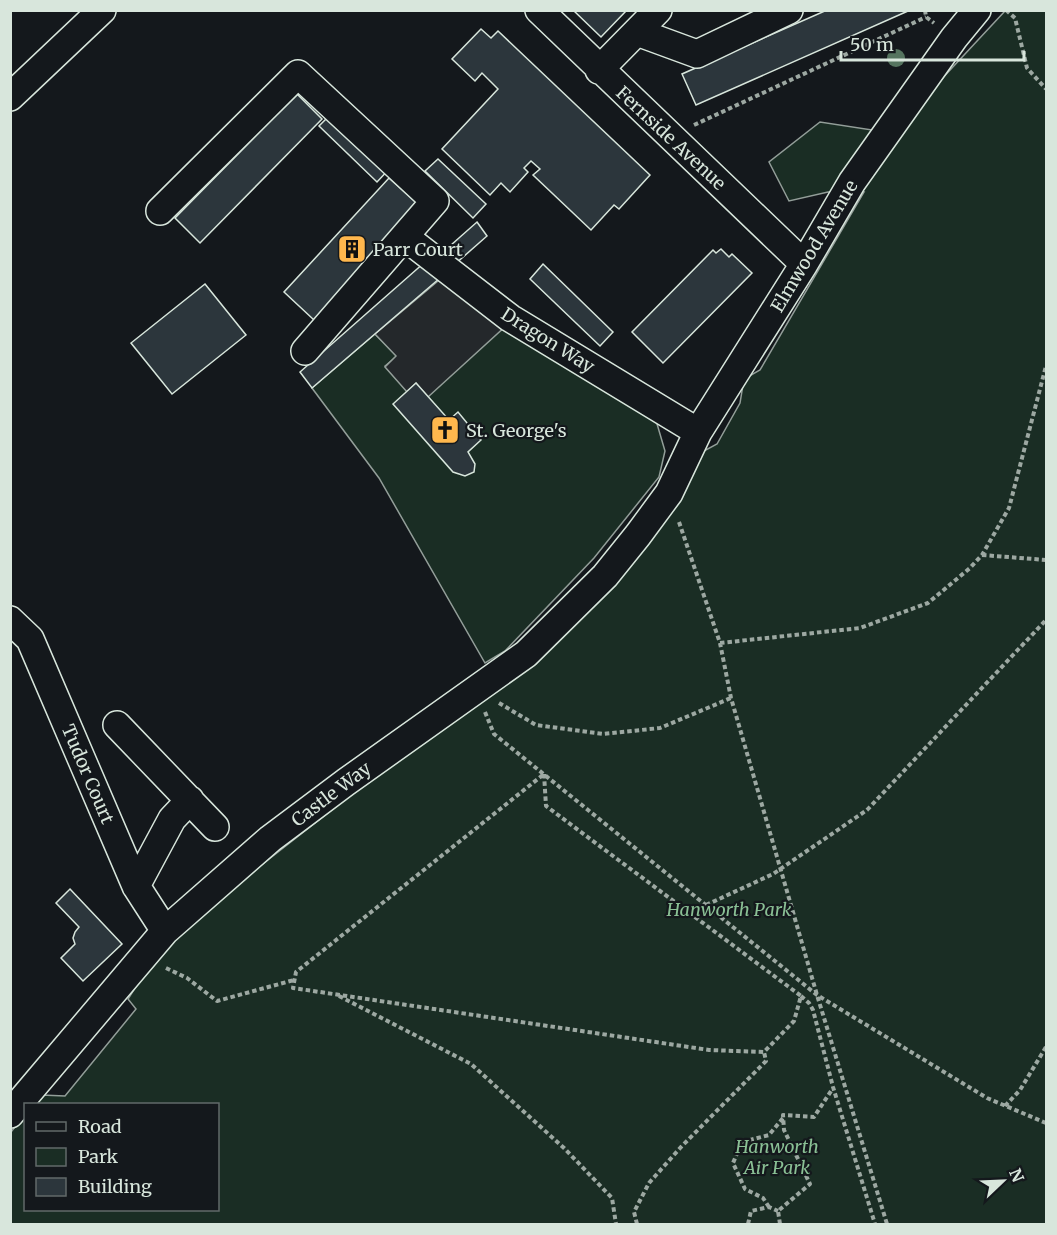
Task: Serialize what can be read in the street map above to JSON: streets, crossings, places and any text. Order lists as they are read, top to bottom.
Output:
{
  "streets": {
    "street": [
      "Fernside Avenue",
      "Elmwood Avenue",
      "Dragon Way",
      "Tudor Court",
      "Castle Way"
    ]
  },
  "crossings": [
    ["Fernside Avenue", "Elmwood Avenue"],
    ["Elmwood Avenue", "Dragon Way"],
    ["Elmwood Avenue", "Castle Way"],
    ["Tudor Court", "Castle Way"]
  ],
  "parks": ["Hanworth Park", "Hanworth Air Park"],
  "places": {
    "building": ["Parr Court"],
    "church": ["St. George's"]
  },
  "legend": ["Road", "Park", "Building"],
  "scale_bar": "50 m",
  "north": "top right"
}
